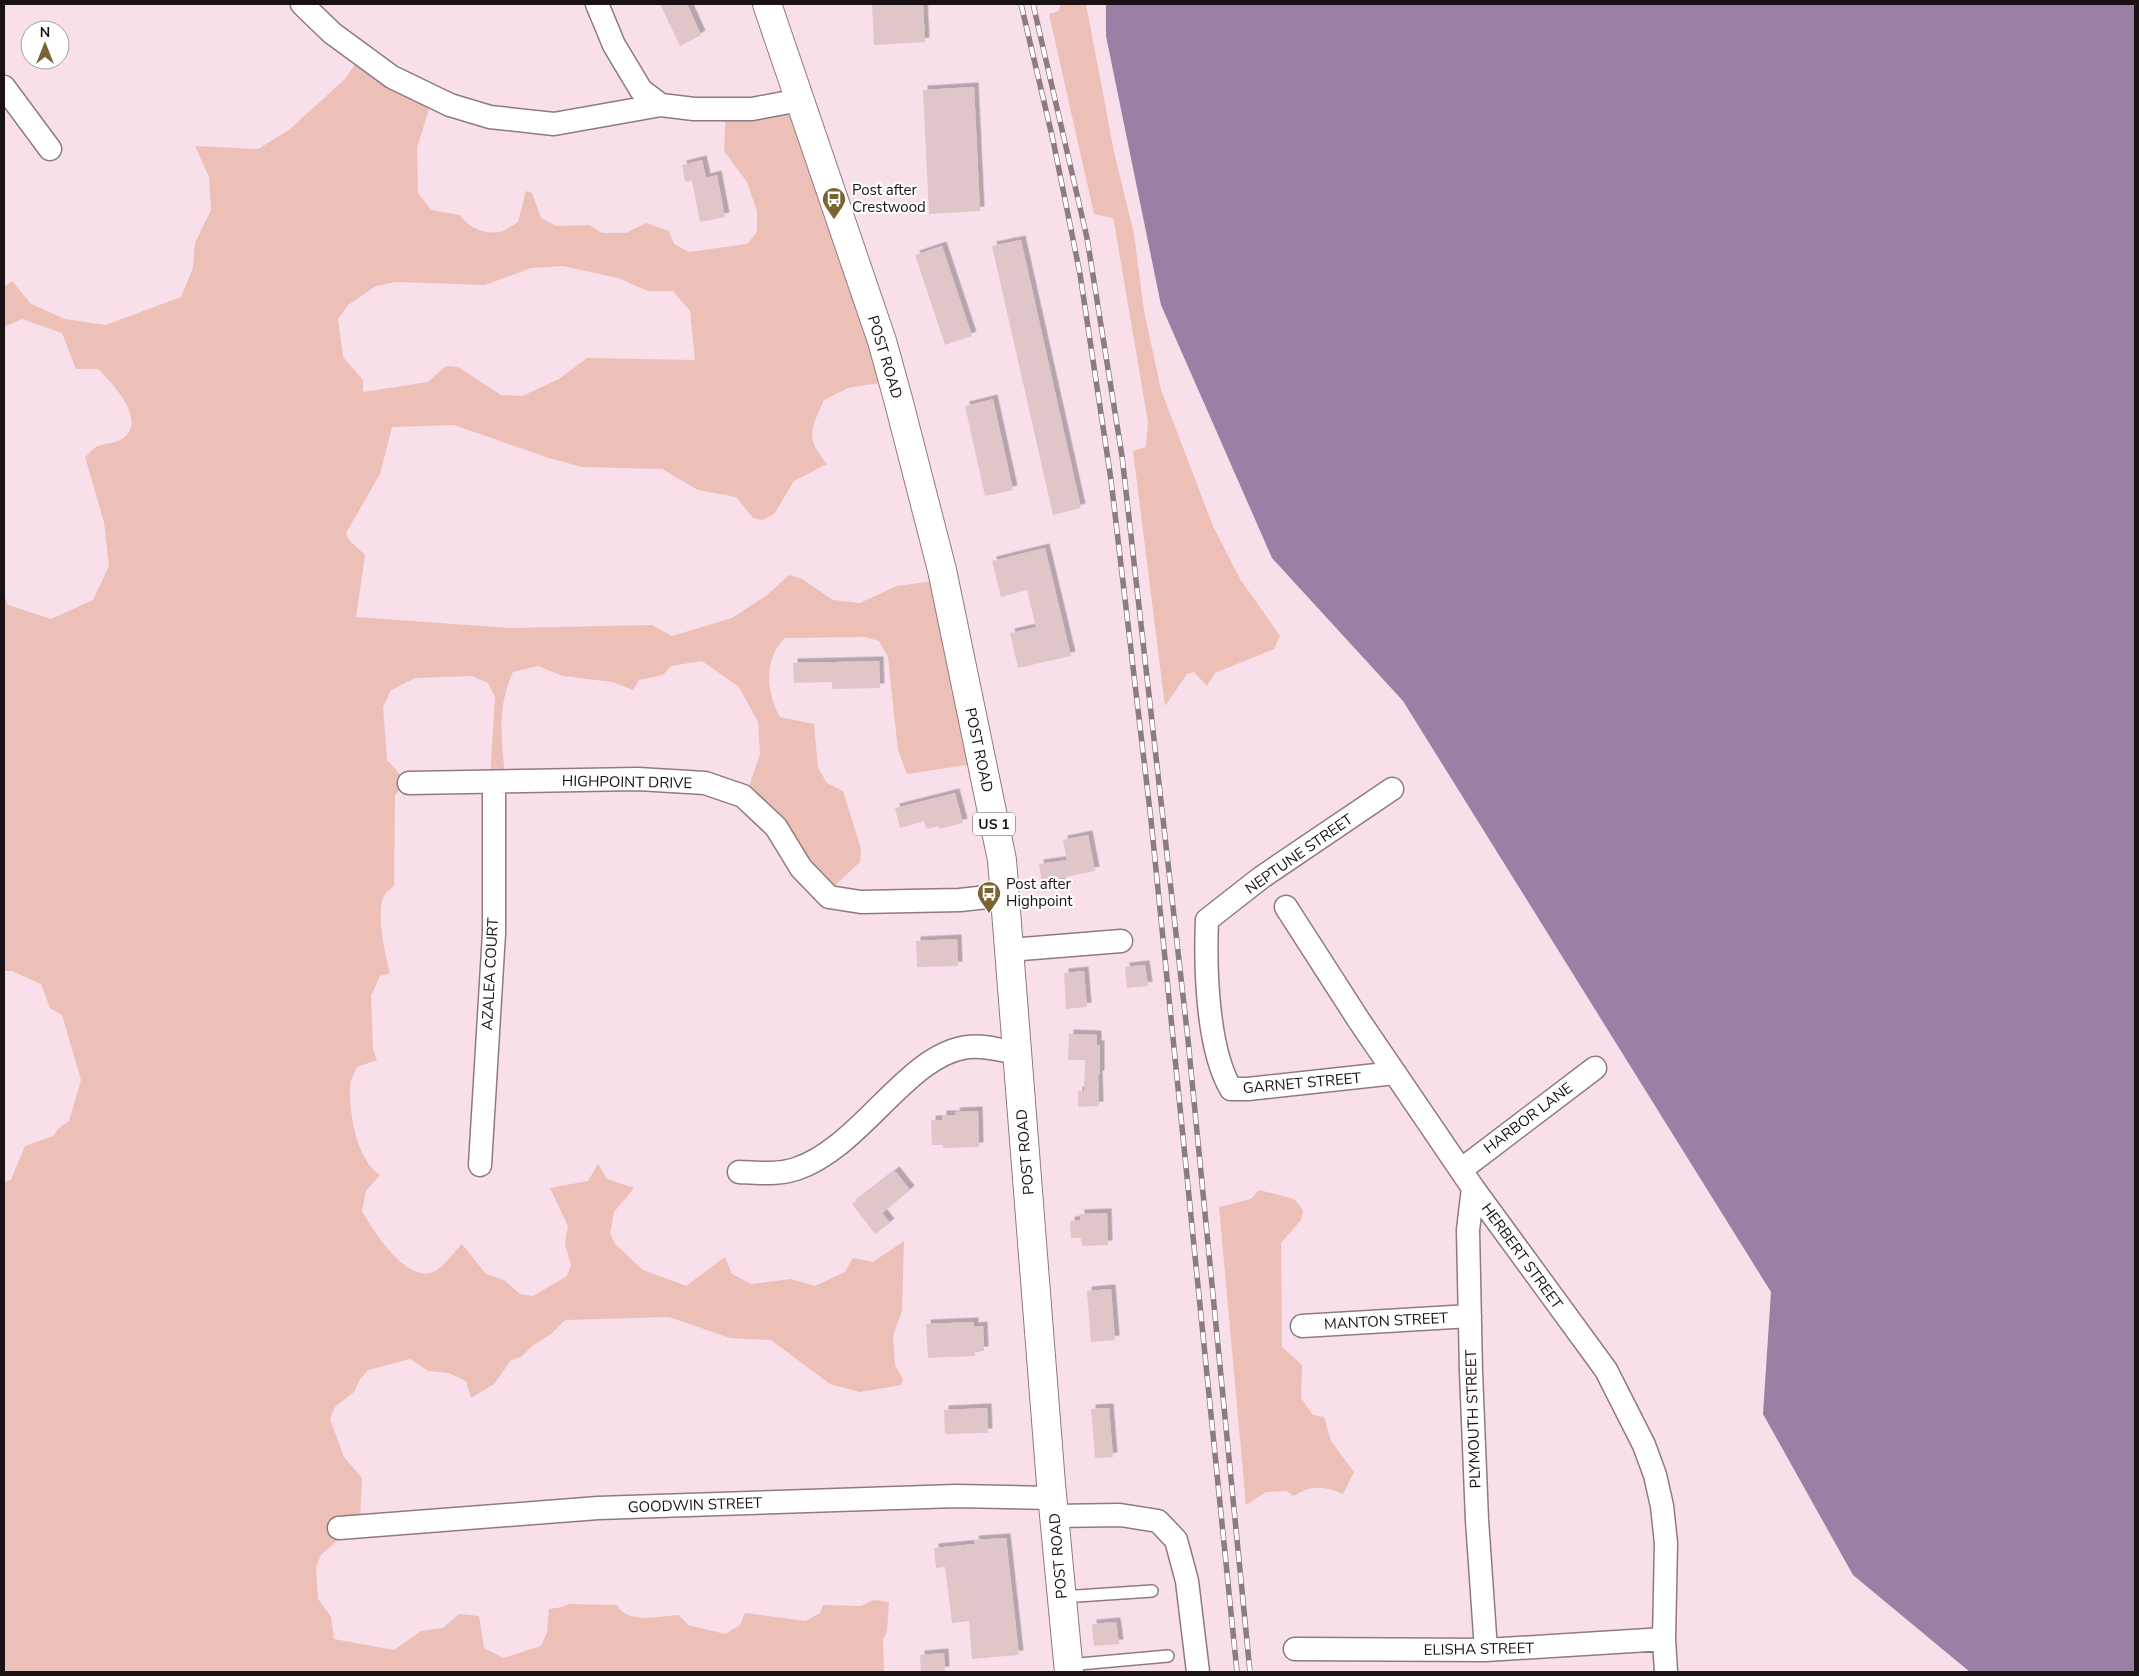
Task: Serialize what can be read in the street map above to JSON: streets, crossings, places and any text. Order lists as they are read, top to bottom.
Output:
{
  "streets": {
    "main road": ["POST ROAD", "US 1"],
    "street": [
      "HIGHPOINT DRIVE",
      "NEPTUNE STREET",
      "AZALEA COURT",
      "GARNET STREET",
      "HARBOR LANE",
      "HERBERT STREET",
      "MANTON STREET",
      "PLYMOUTH STREET",
      "GOODWIN STREET",
      "ELISHA STREET"
    ]
  },
  "crossings": [
    ["POST ROAD", "HIGHPOINT DRIVE"],
    ["POST ROAD", "GOODWIN STREET"],
    ["HIGHPOINT DRIVE", "AZALEA COURT"],
    ["NEPTUNE STREET", "GARNET STREET"],
    ["GARNET STREET", "HERBERT STREET"],
    ["HARBOR LANE", "HERBERT STREET"],
    ["HARBOR LANE", "PLYMOUTH STREET"],
    ["HERBERT STREET", "PLYMOUTH STREET"],
    ["HERBERT STREET", "ELISHA STREET"],
    ["MANTON STREET", "PLYMOUTH STREET"],
    ["PLYMOUTH STREET", "ELISHA STREET"]
  ],
  "places": {
    "bus stop": ["Post after Crestwood", "Post after Highpoint"]
  },
  "north": "top"
}
